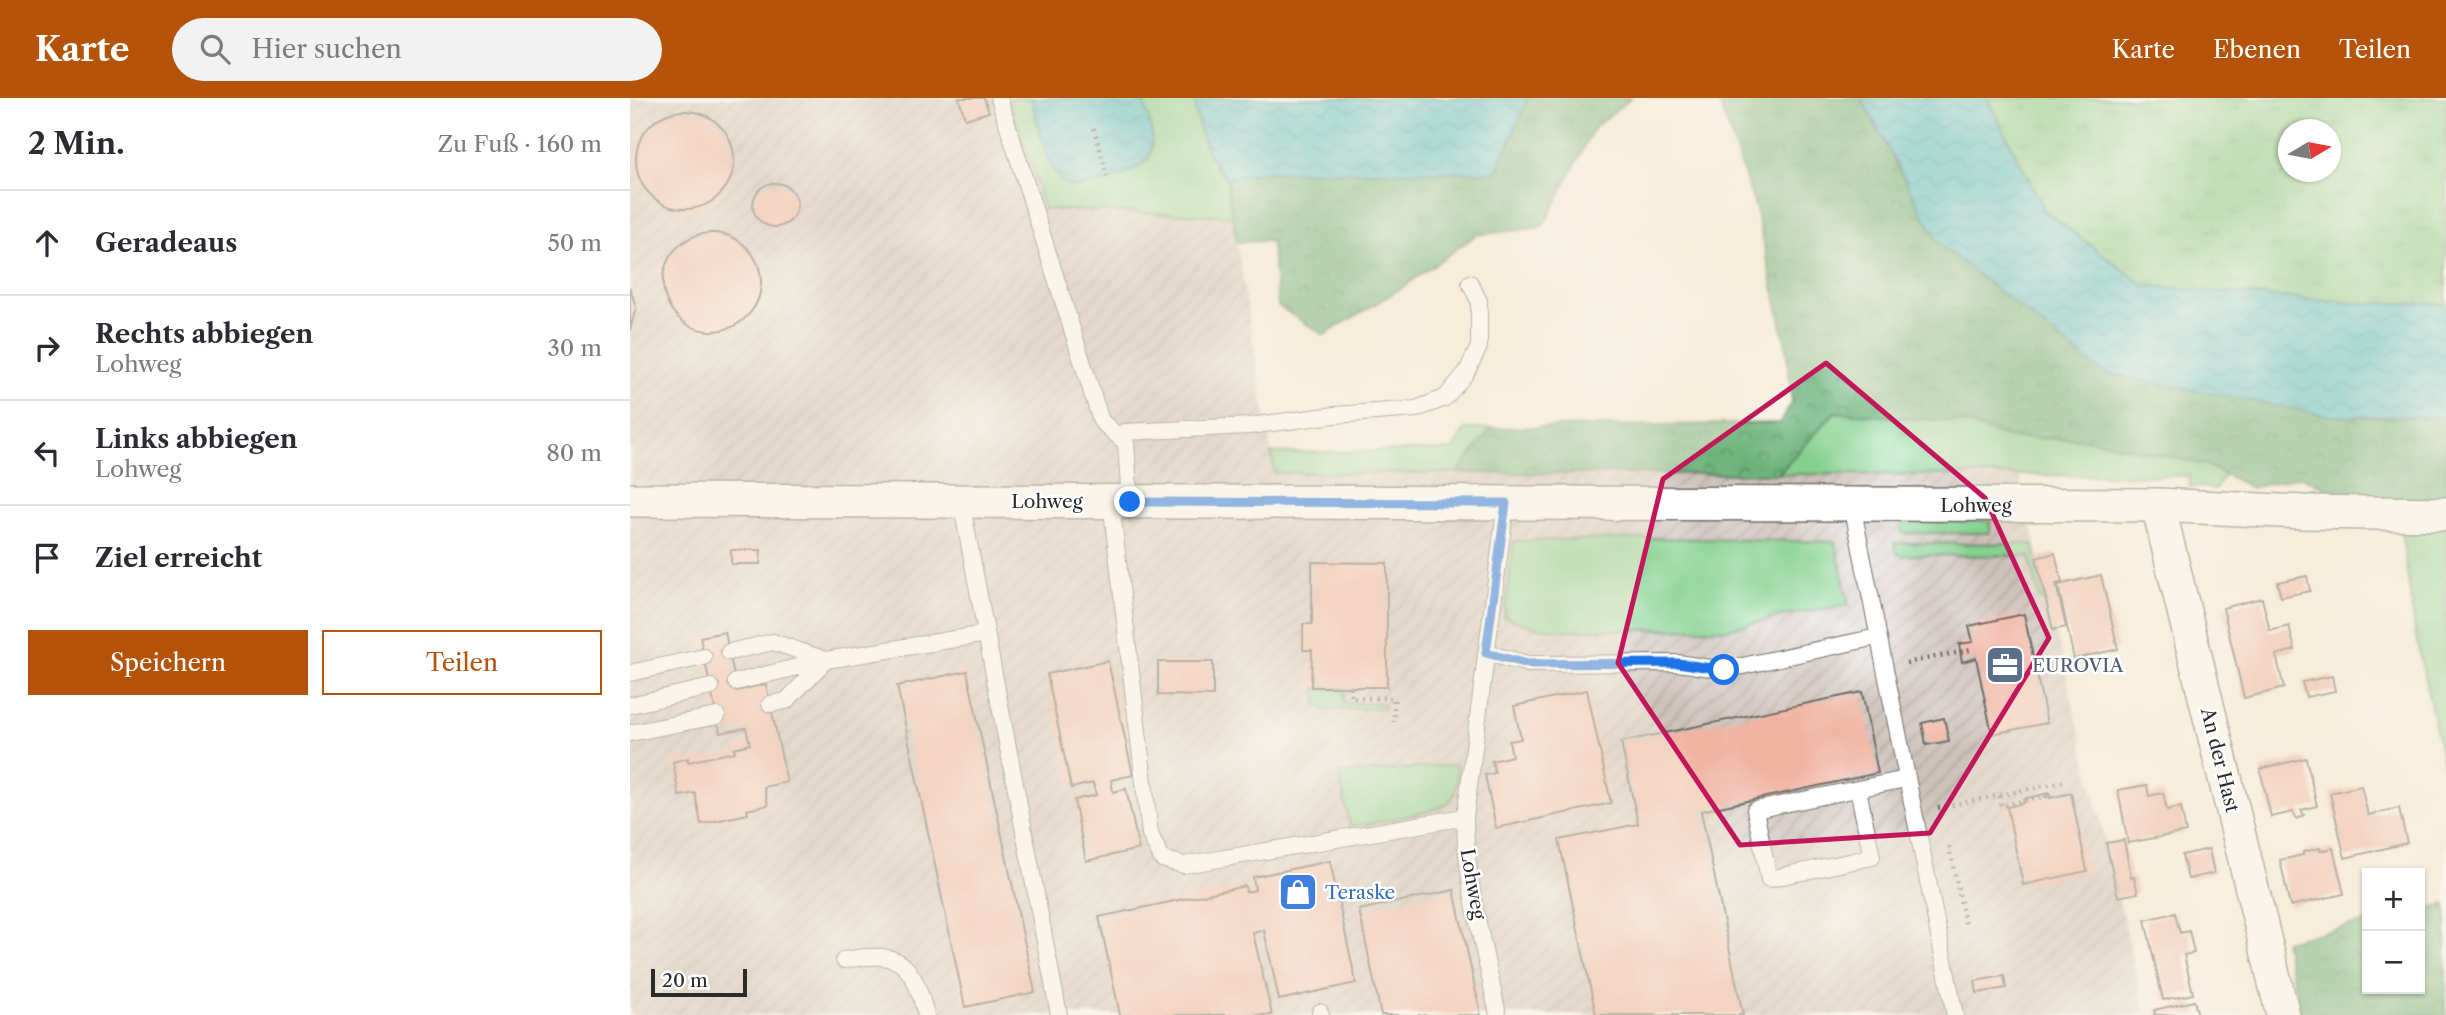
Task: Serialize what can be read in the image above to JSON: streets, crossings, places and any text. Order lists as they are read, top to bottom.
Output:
{
  "streets": {
    "street": ["Lohweg", "An der Hast"]
  },
  "crossings": [
    ["Lohweg", "An der Hast"]
  ],
  "places": {
    "office": ["EUROVIA"],
    "shop": ["Teraske"]
  },
  "scale_bar": "20 m",
  "north": "right",
  "page": {
    "header": "Karte",
    "search": "Hier suchen",
    "nav": ["Karte", "Ebenen", "Teilen"],
    "heading": ["2 Min.", "Zu Fuß · 160 m"],
    "list": [
      ["Geradeaus", "50 m"],
      ["Rechts abbiegen", "Lohweg", "30 m"],
      ["Links abbiegen", "Lohweg", "80 m"],
      "Ziel erreicht"
    ],
    "buttons": ["Speichern", "Teilen"],
    "map_buttons": ["+", "−"],
    "scale": "20 m"
  }
}
